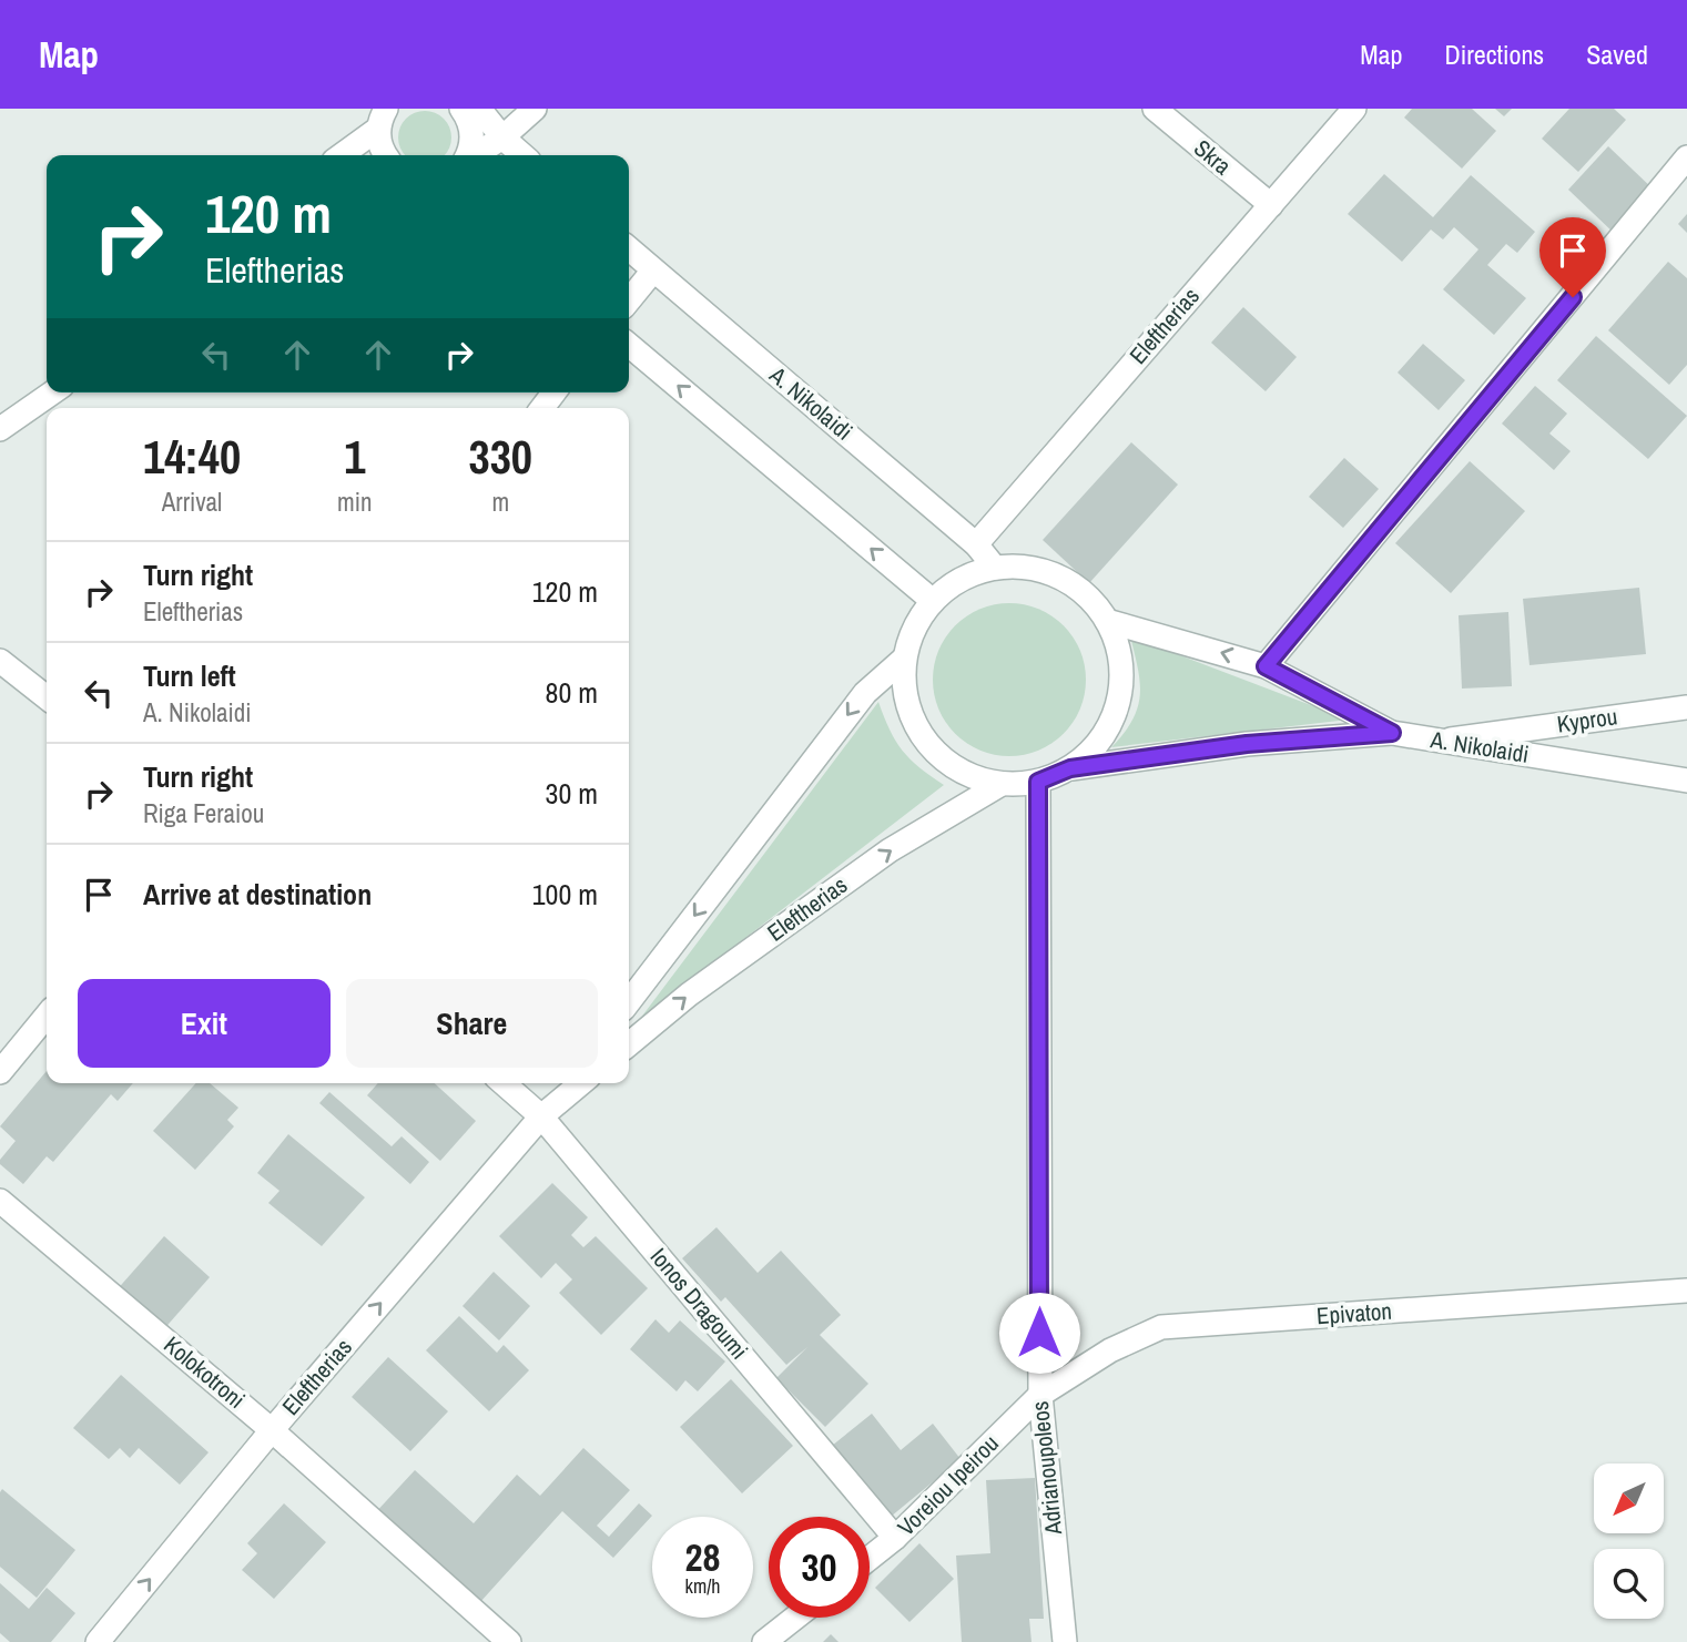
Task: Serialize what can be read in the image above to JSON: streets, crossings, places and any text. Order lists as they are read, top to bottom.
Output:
{
  "streets": {
    "street": [
      "Skra",
      "Eleftherias",
      "A. Nikolaidi",
      "Kyprou",
      "Ionos Dragoumi",
      "Epivaton",
      "Kolokotroni",
      "Adrianoupoleos",
      "Voreiou Ipeirou"
    ]
  },
  "crossings": [
    ["Skra", "Eleftherias"],
    ["Eleftherias", "A. Nikolaidi"],
    ["Eleftherias", "Ionos Dragoumi"],
    ["Eleftherias", "Kolokotroni"],
    ["Eleftherias", "Adrianoupoleos"],
    ["A. Nikolaidi", "Kyprou"],
    ["A. Nikolaidi", "Adrianoupoleos"],
    ["Ionos Dragoumi", "Voreiou Ipeirou"],
    ["Epivaton", "Adrianoupoleos"],
    ["Epivaton", "Voreiou Ipeirou"],
    ["Adrianoupoleos", "Voreiou Ipeirou"]
  ],
  "north": "bottom left",
  "page": {
    "header": "Map",
    "nav": ["Map", "Directions", "Saved"],
    "turn": ["120 m", "Eleftherias"],
    "eta": [
      "14:40",
      "Arrival",
      "1",
      "min",
      "330",
      "m"
    ],
    "list": [
      {
        "name": "Turn right",
        "note": "Eleftherias",
        "value": "120 m"
      },
      {
        "name": "Turn left",
        "note": "A. Nikolaidi",
        "value": "80 m"
      },
      {
        "name": "Turn right",
        "note": "Riga Feraiou",
        "value": "30 m"
      },
      {
        "name": "Arrive at destination",
        "value": "100 m"
      }
    ],
    "buttons": ["Exit", "Share"],
    "speed": "28 km/h",
    "limit": "30"
  }
}
